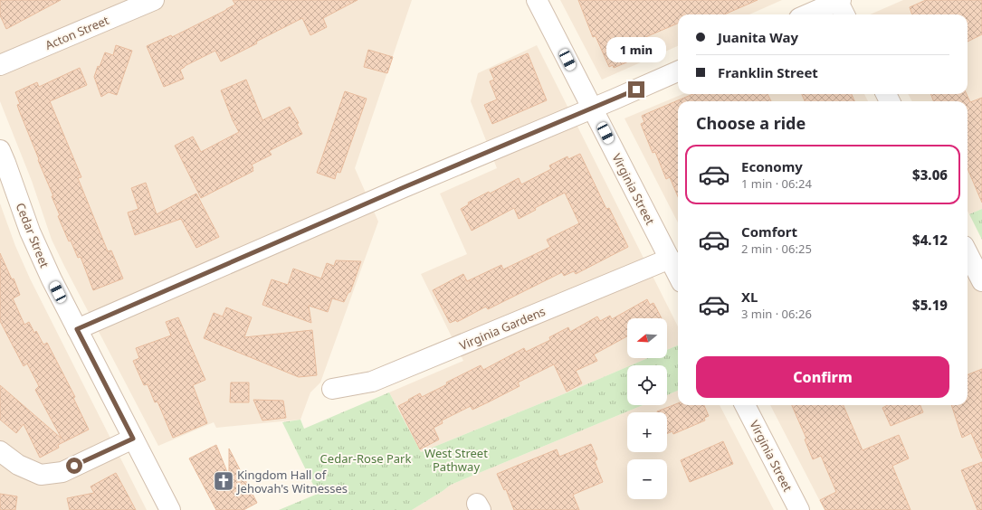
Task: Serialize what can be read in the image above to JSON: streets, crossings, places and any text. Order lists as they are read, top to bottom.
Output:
{
  "streets": {
    "street": [
      "Acton Street",
      "Virginia Street",
      "Cedar Street",
      "Virginia Gardens"
    ]
  },
  "crossings": [
    ["Virginia Street", "Virginia Gardens"]
  ],
  "parks": ["West Street Pathway", "Cedar-Rose Park"],
  "places": {
    "church": ["Kingdom Hall of Jehovah's Witnesses"]
  },
  "north": "left",
  "page": {
    "banner": ["Juanita Way", "Franklin Street"],
    "bubble": "1 min",
    "heading": "Choose a ride",
    "list": [
      {
        "name": "Economy",
        "note": "1 min · 06:24",
        "value": "$3.06"
      },
      {
        "name": "Comfort",
        "note": "2 min · 06:25",
        "value": "$4.12"
      },
      {
        "name": "XL",
        "note": "3 min · 06:26",
        "value": "$5.19"
      }
    ],
    "map_buttons": ["+", "−"],
    "buttons": "Confirm"
  }
}
